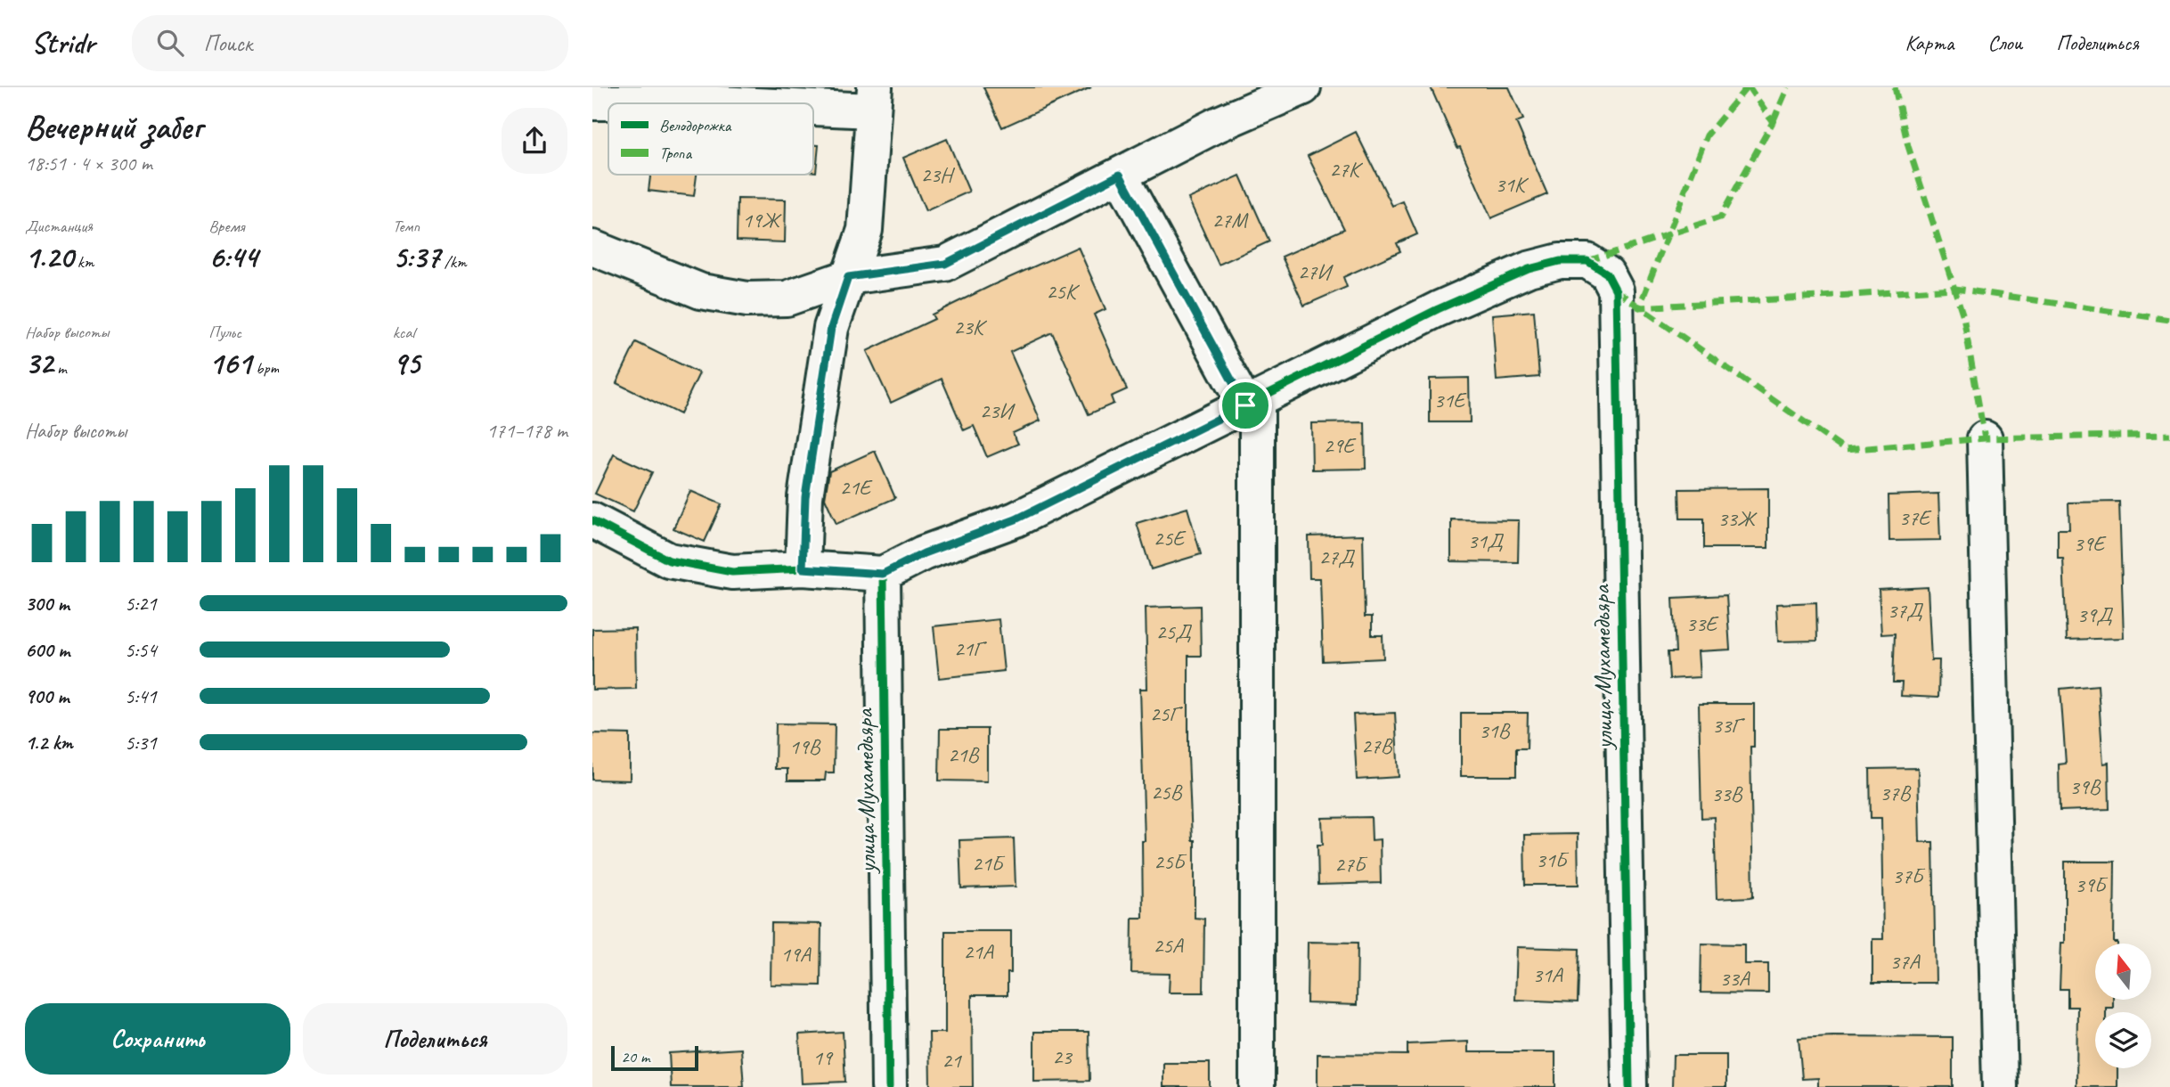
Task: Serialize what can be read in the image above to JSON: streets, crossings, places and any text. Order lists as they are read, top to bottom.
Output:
{
  "streets": {
    "street": ["улица Мухамедьяра"]
  },
  "house_numbers": [
    "27К",
    "23Н",
    "31К",
    "19Ж",
    "27М",
    "27И",
    "25К",
    "23К",
    "31Е",
    "23И",
    "29Е",
    "21Е",
    "37Е",
    "33Ж",
    "25Е",
    "31Д",
    "39Е",
    "27Д",
    "37Д",
    "39Д",
    "33Е",
    "25Д",
    "21Г",
    "25Г",
    "33Г",
    "31В",
    "27В",
    "19В",
    "21В",
    "39В",
    "25В",
    "37В",
    "33В",
    "31Б",
    "25Б",
    "21Б",
    "27Б",
    "37Б",
    "39Б",
    "25А",
    "21А",
    "19А",
    "37А",
    "31А",
    "33А",
    "23",
    "19",
    "21"
  ],
  "legend": ["Велодорожка", "Тропа"],
  "scale_bar": "20 m",
  "north": "top",
  "page": {
    "header": "Stridr",
    "search": "Поиск",
    "nav": ["Карта", "Слои", "Поделиться"],
    "heading": ["Вечерний забег", "18:51 · 4 × 300 m"],
    "stats": [
      ["Дистанция", "1.20 km"],
      ["Время", "6:44"],
      ["Темп", "5:37 /km"],
      ["Набор высоты", "32 m"],
      ["Пульс", "161 bpm"],
      ["kcal", "95"]
    ],
    "chart": ["Набор высоты", "171–178 m"],
    "list": [
      {
        "name": "300 m",
        "note": "5:21"
      },
      {
        "name": "600 m",
        "note": "5:54"
      },
      {
        "name": "900 m",
        "note": "5:41"
      },
      {
        "name": "1.2 km",
        "note": "5:31"
      }
    ],
    "buttons": ["Сохранить", "Поделиться"],
    "scale": "20 m"
  }
}
